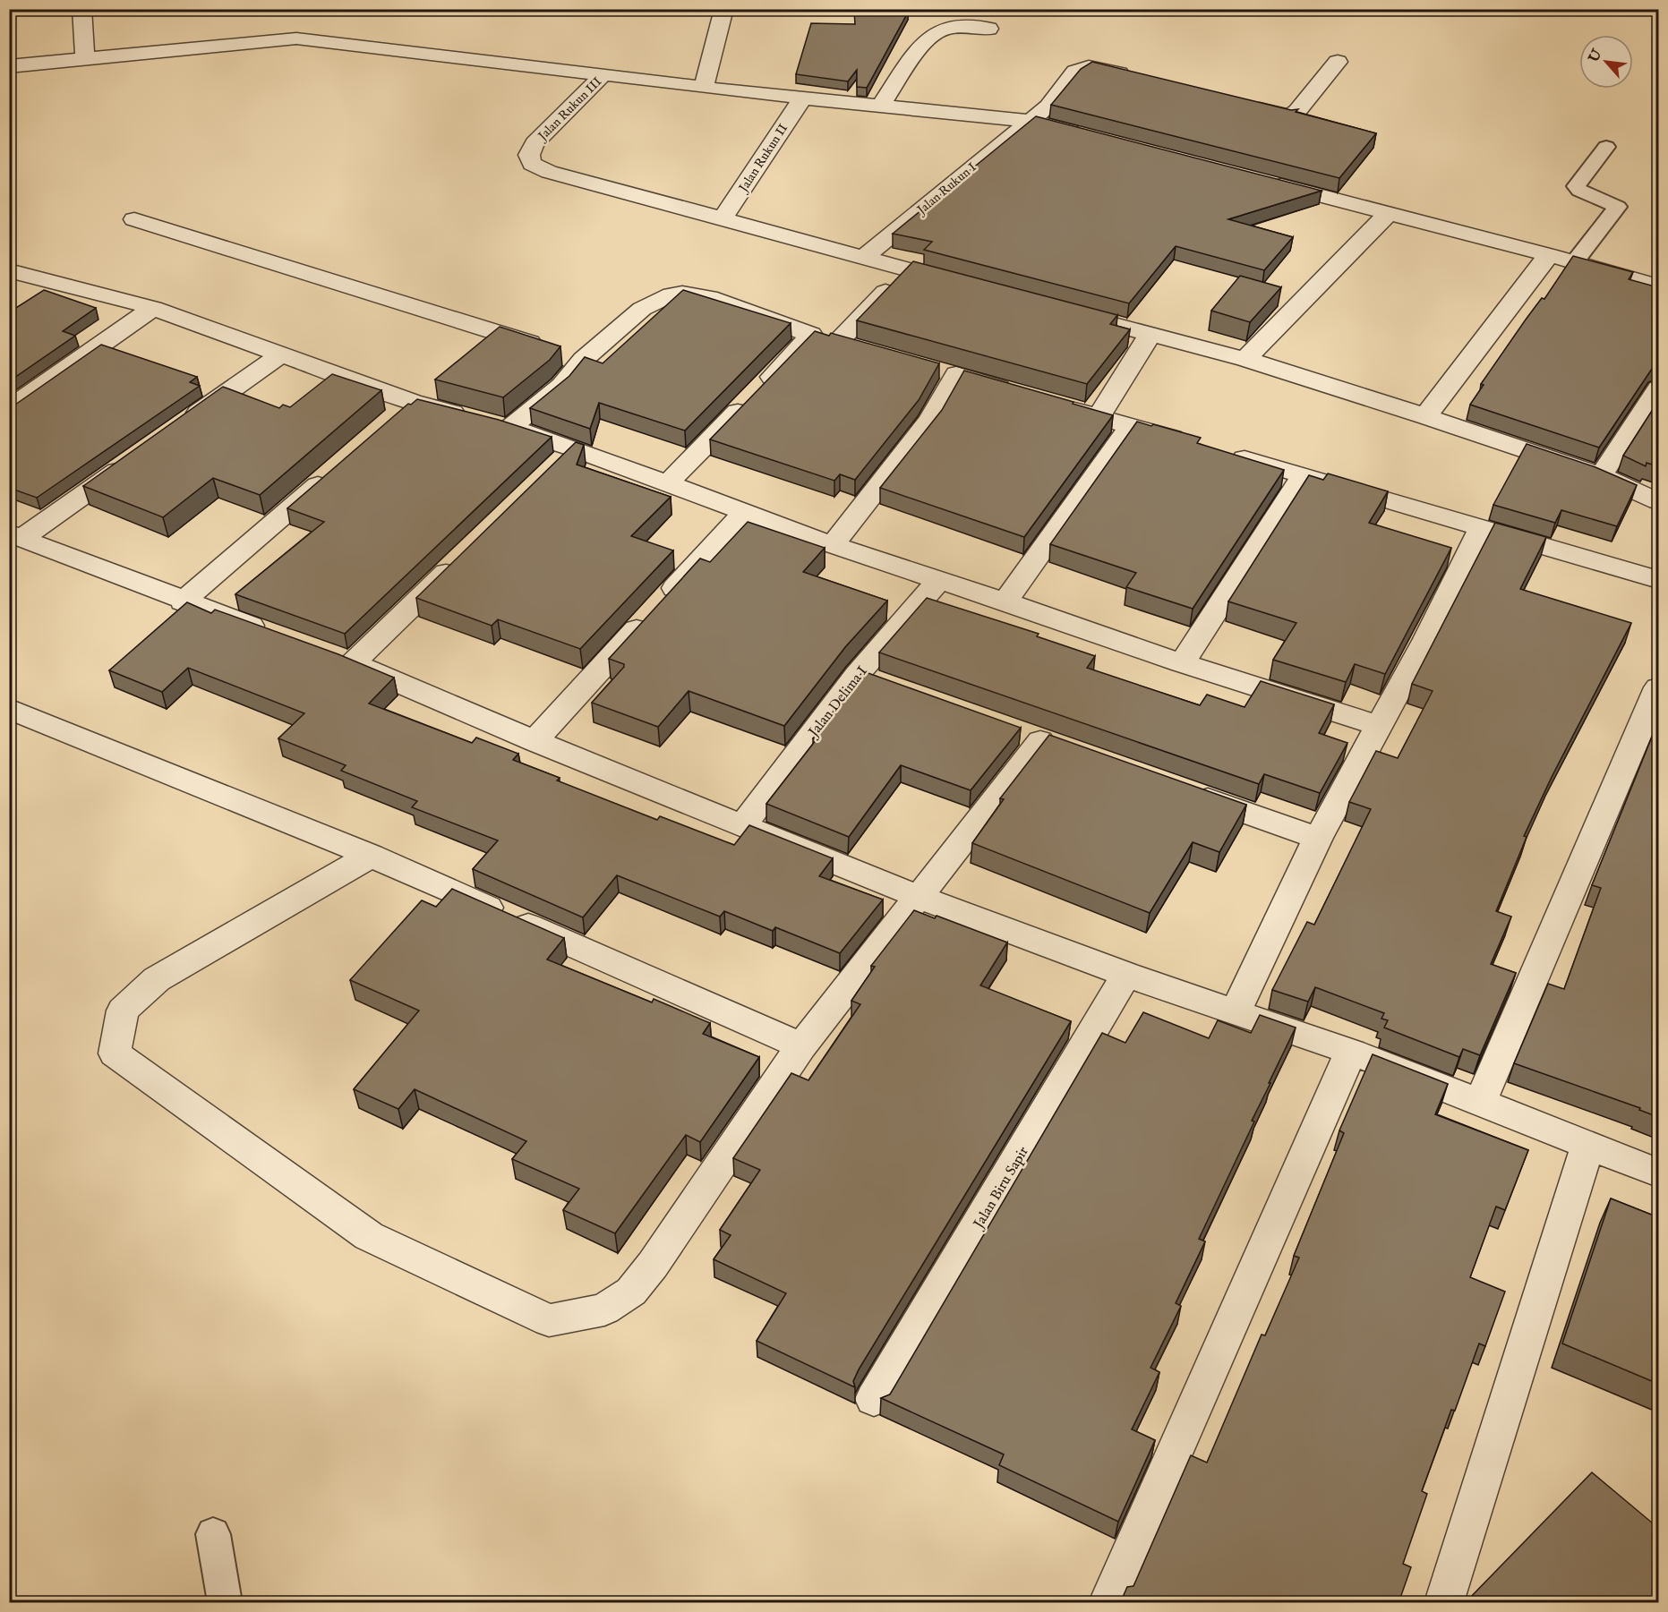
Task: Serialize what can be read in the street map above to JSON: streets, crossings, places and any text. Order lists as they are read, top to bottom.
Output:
{
  "streets": {
    "street": [
      "Jalan Rukun III",
      "Jalan Rukun II",
      "Jalan Rukun I",
      "Jalan Delima I",
      "Jalan Biru Sapir"
    ]
  },
  "crossings": [
    ["Jalan Rukun III", "Jalan Rukun II"]
  ],
  "north": "top left"
}
